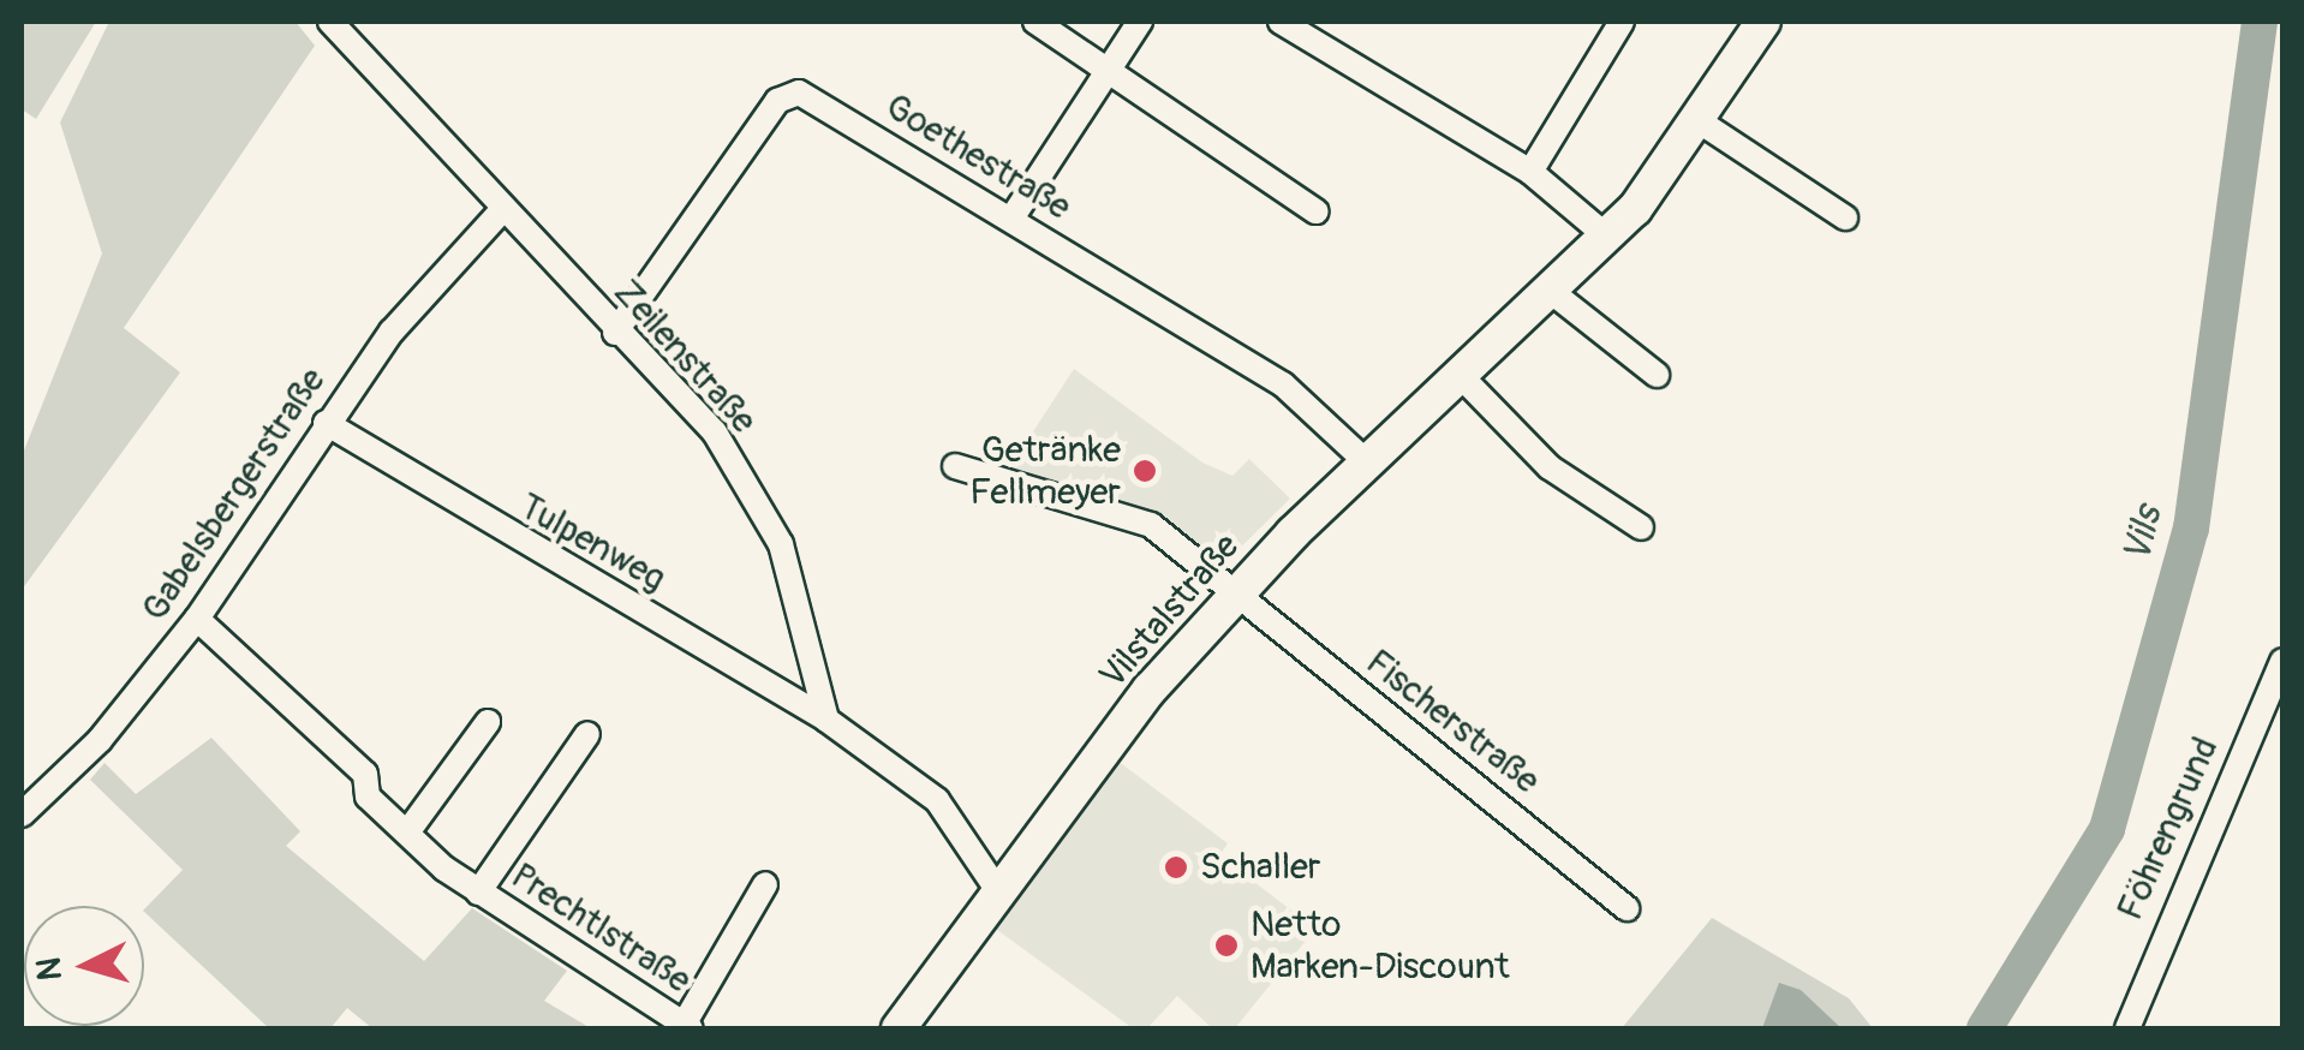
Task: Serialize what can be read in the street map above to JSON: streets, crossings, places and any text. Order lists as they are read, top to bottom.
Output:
{
  "streets": {
    "main road": ["Vilstalstraße"],
    "street": [
      "Goethestraße",
      "Zeilenstraße",
      "Gabelsbergerstraße",
      "Tulpenweg",
      "Fischerstraße",
      "Föhrengrund",
      "Prechtlstraße"
    ]
  },
  "crossings": [
    ["Goethestraße", "Zeilenstraße"],
    ["Goethestraße", "Vilstalstraße"],
    ["Zeilenstraße", "Gabelsbergerstraße"],
    ["Zeilenstraße", "Tulpenweg"],
    ["Gabelsbergerstraße", "Tulpenweg"],
    ["Gabelsbergerstraße", "Prechtlstraße"],
    ["Vilstalstraße", "Fischerstraße"]
  ],
  "water": ["Vils"],
  "places": ["Getränke Fellmeyer", "Schaller", "Netto Marken-Discount"],
  "north": "left"
}
